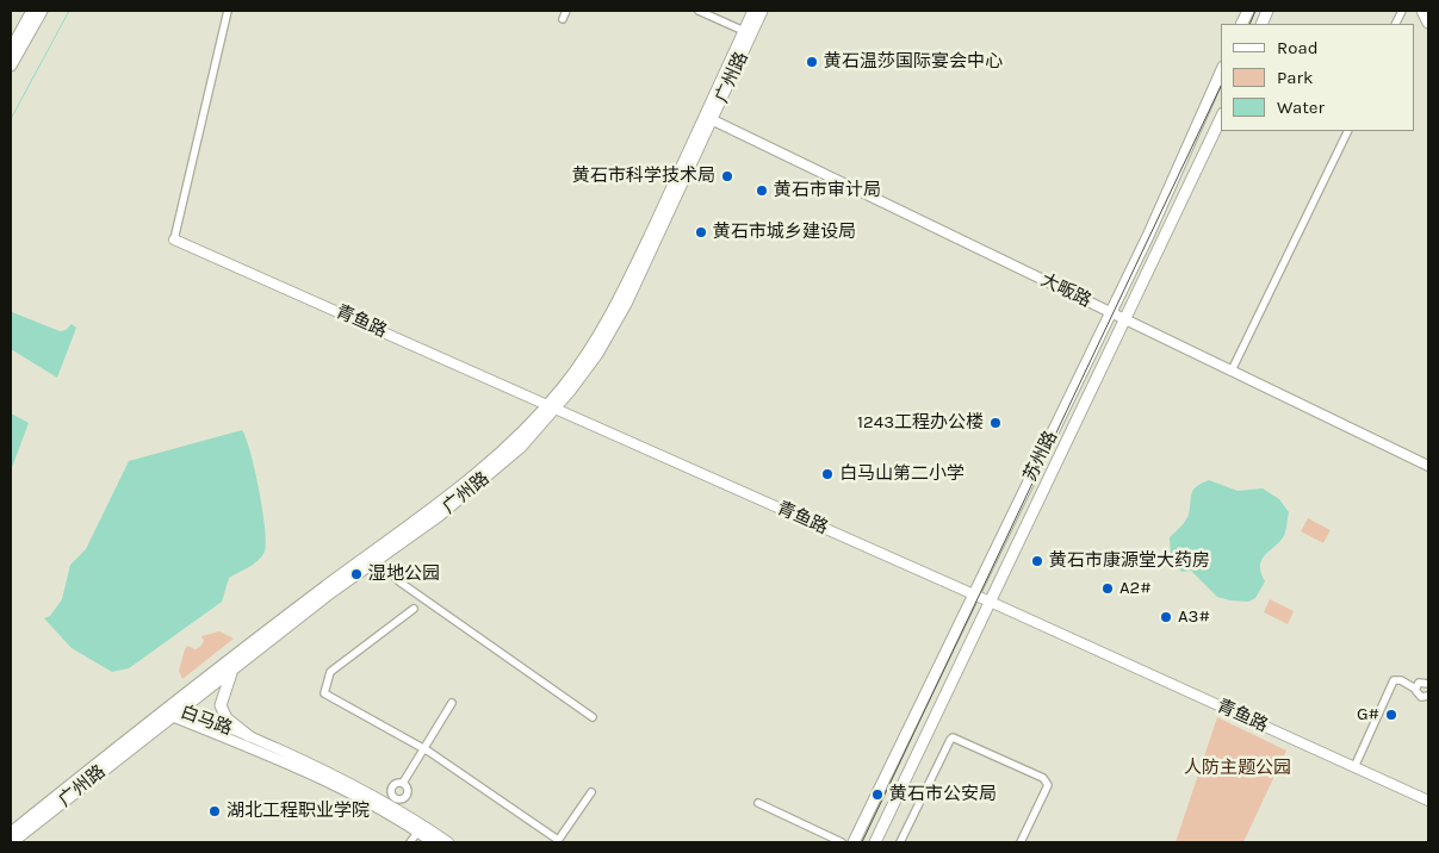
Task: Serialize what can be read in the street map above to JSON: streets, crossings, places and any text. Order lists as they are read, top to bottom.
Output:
{
  "streets": {
    "main road": ["广州路", "苏州路"],
    "street": ["大畈路", "青鱼路", "白马路"]
  },
  "crossings": [
    ["广州路", "大畈路"],
    ["广州路", "青鱼路"],
    ["广州路", "白马路"],
    ["大畈路", "苏州路"],
    ["青鱼路", "苏州路"]
  ],
  "parks": ["人防主题公园"],
  "places": [
    "黄石温莎国际宴会中心",
    "黄石市科学技术局",
    "黄石市审计局",
    "黄石市城乡建设局",
    "1243工程办公楼",
    "白马山第二小学",
    "黄石市康源堂大药房",
    "湿地公园",
    "A2#",
    "A3#",
    "G#",
    "黄石市公安局",
    "湖北工程职业学院"
  ],
  "legend": ["Road", "Park", "Water"]
}
